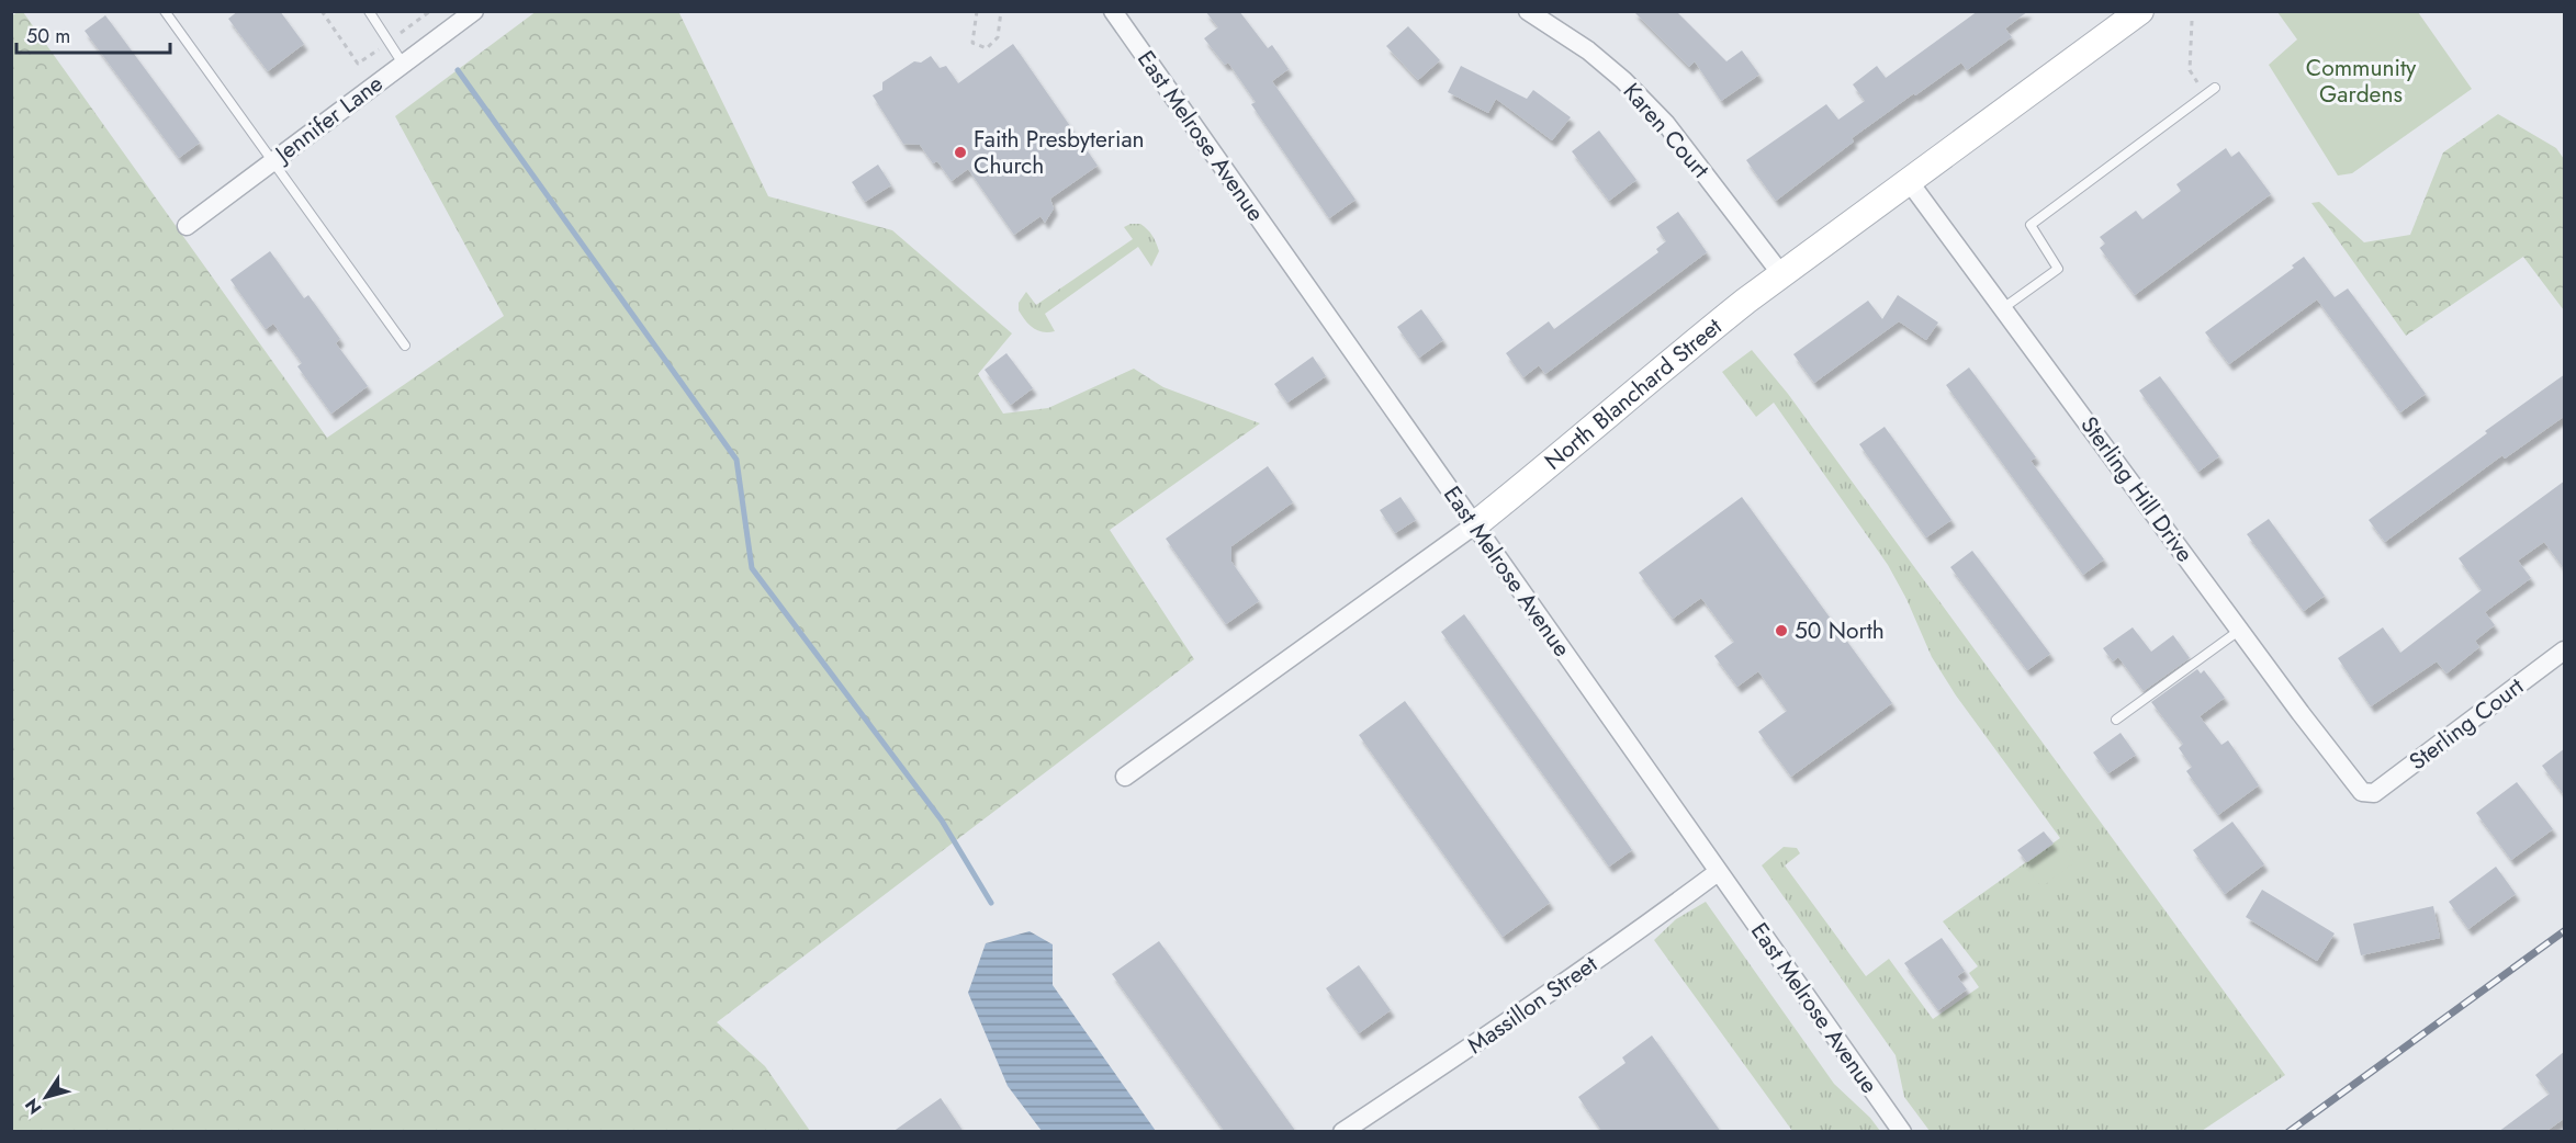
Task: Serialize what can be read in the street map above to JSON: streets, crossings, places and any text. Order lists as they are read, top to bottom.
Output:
{
  "streets": {
    "street": [
      "Jennifer Lane",
      "Karen Court",
      "East Melrose Avenue",
      "North Blanchard Street",
      "Sterling Hill Drive",
      "Sterling Court",
      "Massillon Street"
    ]
  },
  "crossings": [
    ["Karen Court", "North Blanchard Street"],
    ["East Melrose Avenue", "North Blanchard Street"],
    ["East Melrose Avenue", "Massillon Street"],
    ["North Blanchard Street", "Sterling Hill Drive"],
    ["Sterling Hill Drive", "Sterling Court"]
  ],
  "parks": ["Community Gardens"],
  "places": ["Faith Presbyterian Church", "50 North"],
  "scale_bar": "50 m",
  "north": "bottom left"
}
